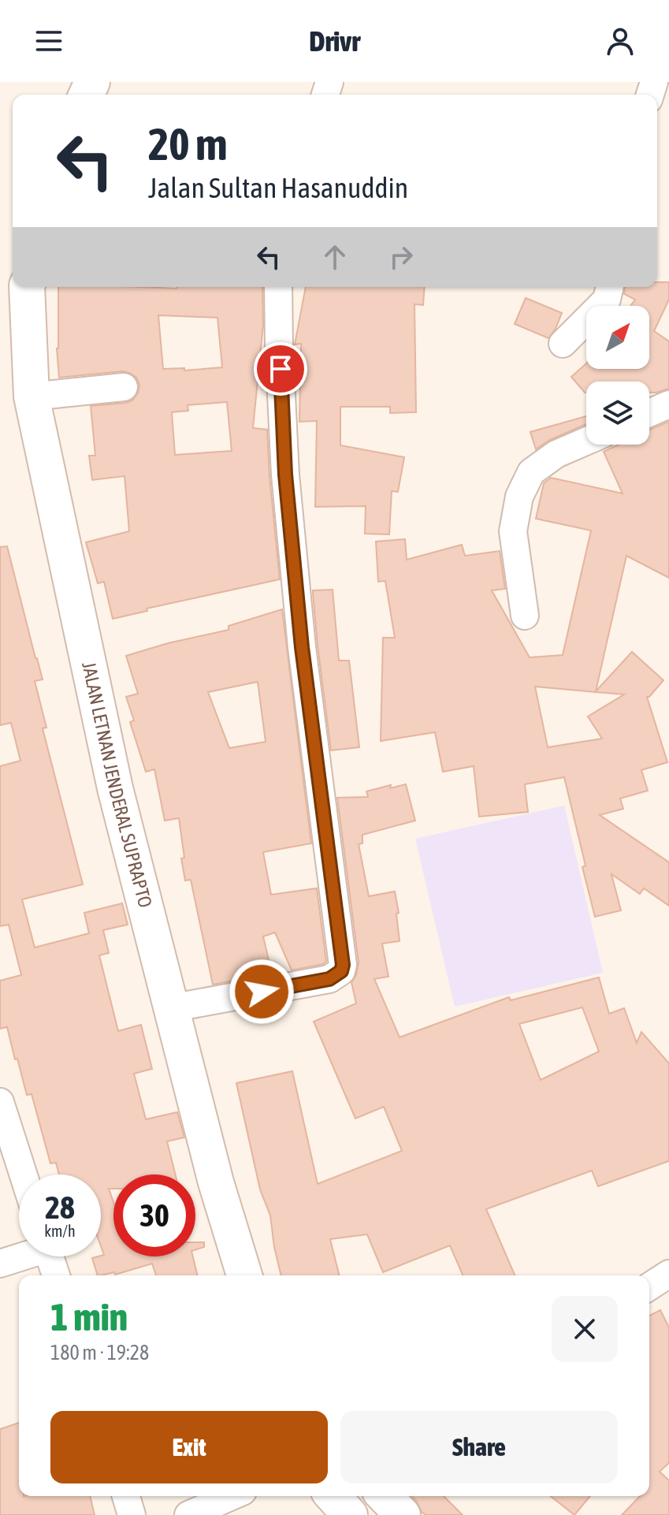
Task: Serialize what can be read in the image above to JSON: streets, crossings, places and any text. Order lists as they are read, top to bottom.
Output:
{
  "streets": {
    "main road": ["JALAN LETNAN JENDERAL SUPRAPTO"]
  },
  "north": "top right",
  "page": {
    "header": "Drivr",
    "turn": ["20 m", "Jalan Sultan Hasanuddin"],
    "speed": "28 km/h",
    "limit": "30",
    "heading": ["1 min", "180 m · 19:28"],
    "buttons": ["Exit", "Share"]
  }
}
